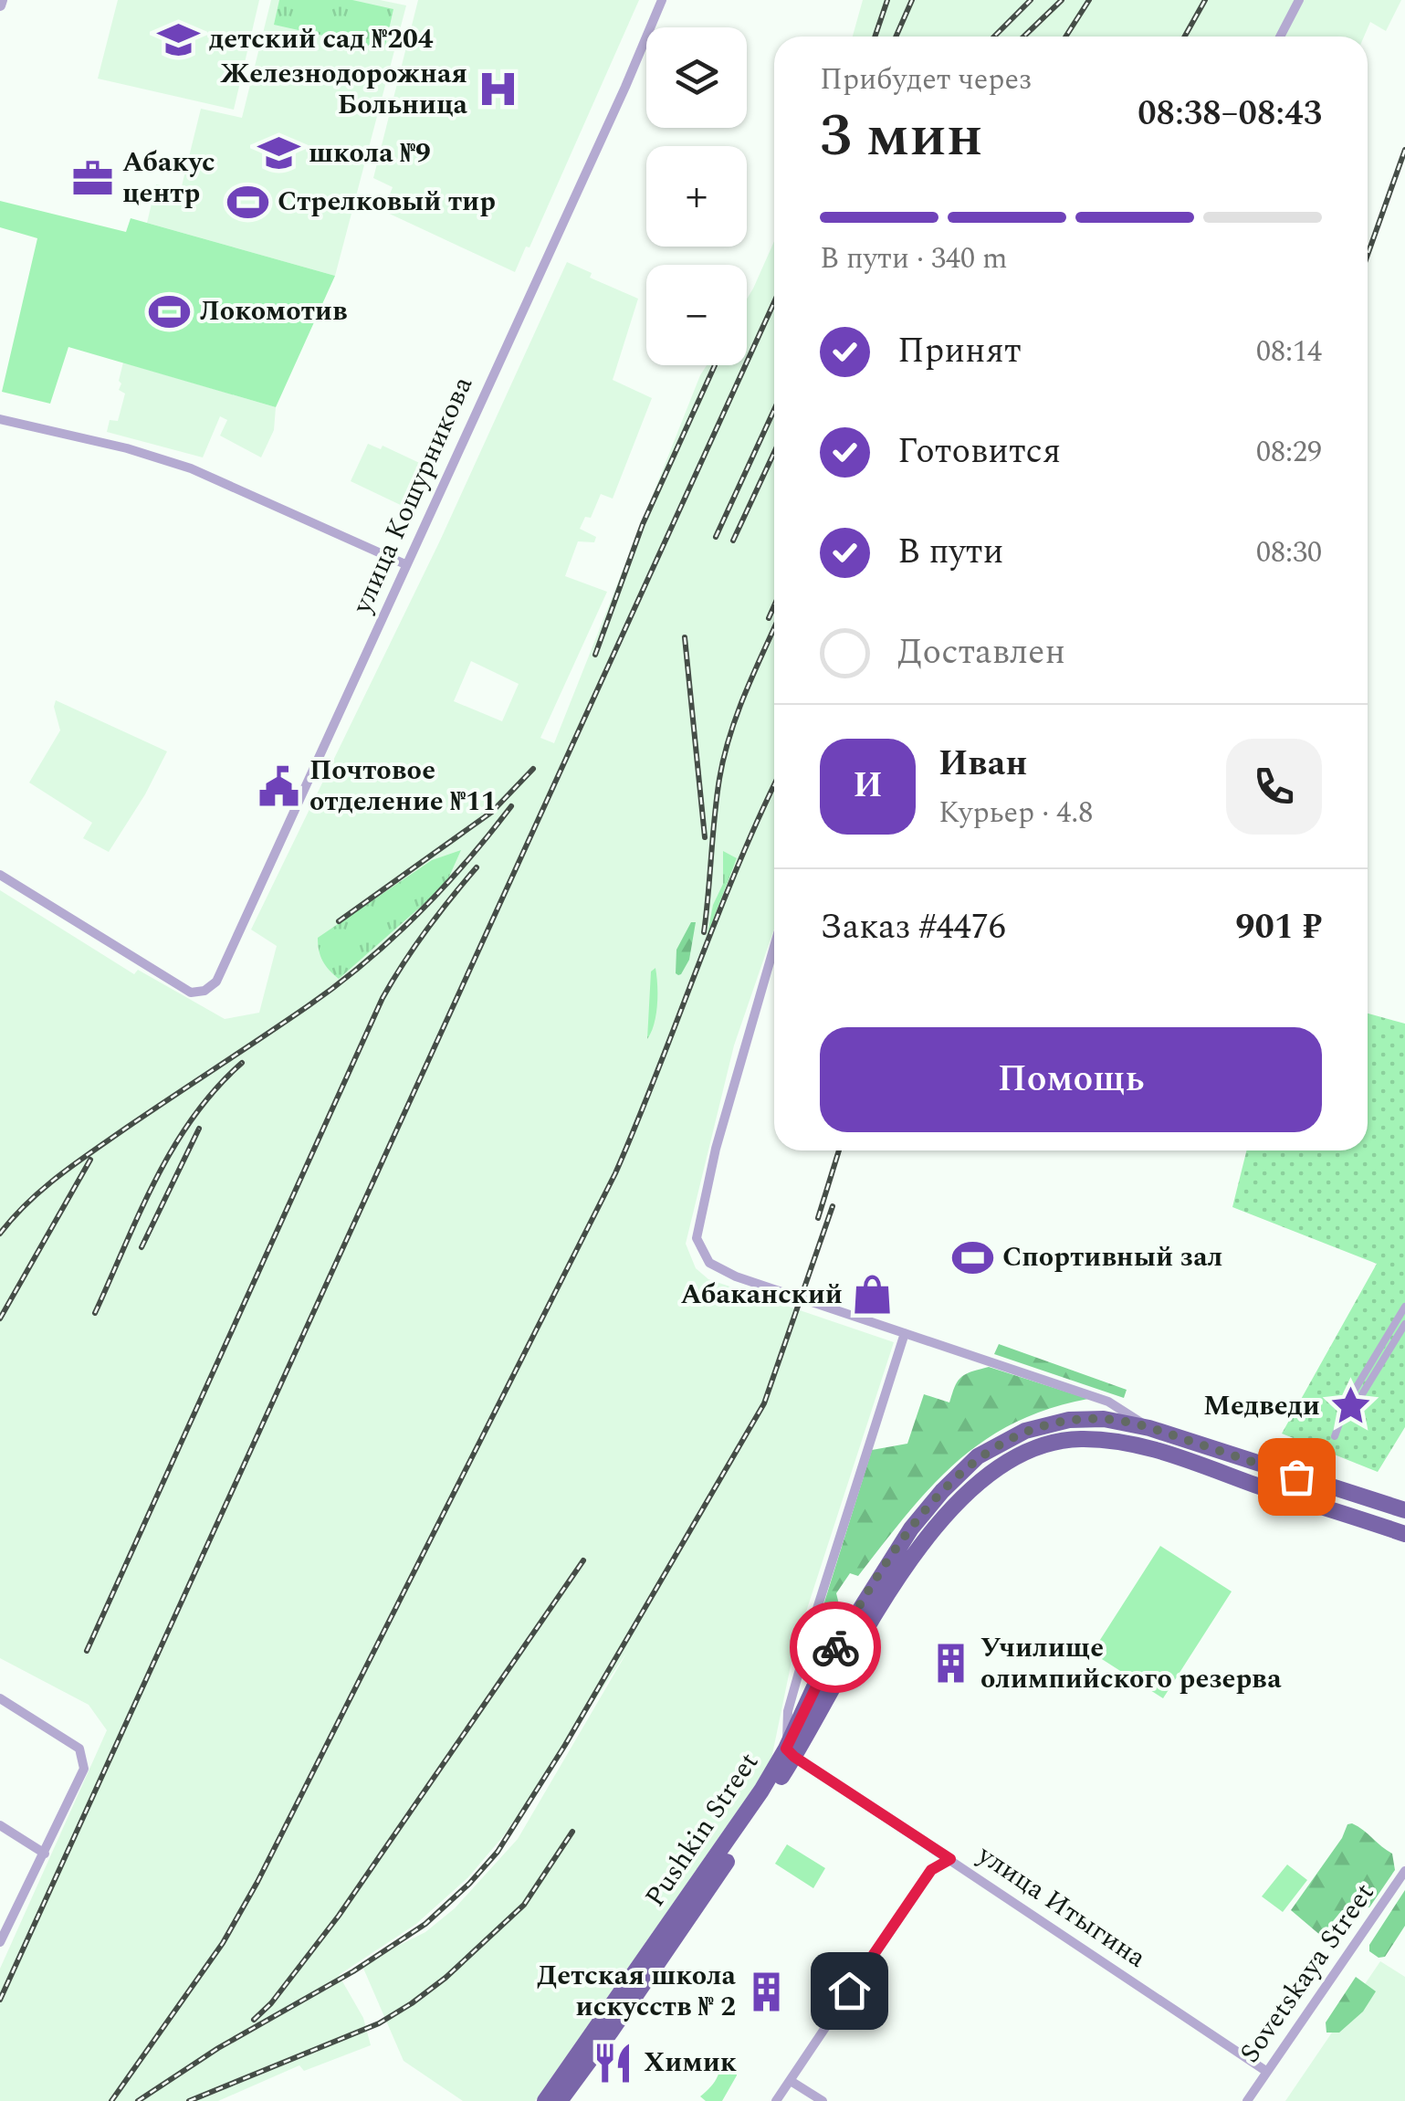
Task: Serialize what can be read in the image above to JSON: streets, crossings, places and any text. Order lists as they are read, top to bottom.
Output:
{
  "streets": {
    "main road": ["Pushkin Street"],
    "street": ["улица Кошурникова", "улица Итыгина", "Sovetskaya Street"]
  },
  "crossings": [
    ["Pushkin Street", "улица Итыгина"],
    ["улица Итыгина", "Sovetskaya Street"]
  ],
  "places": {
    "school or university": ["детский сад №204", "школа №9"],
    "hospital": ["Железнодорожная Больница"],
    "office": ["Абакус центр"],
    "sports": ["Стрелковый тир", "Локомотив", "Спортивный зал"],
    "public building": ["Почтовое отделение №11"],
    "shop": ["Абаканский"],
    "place": ["Медведи"],
    "building": ["Училище олимпийского резерва", "Детская школа искусств № 2"],
    "restaurant": ["Химик"]
  },
  "page": {
    "map_buttons": ["+", "−"],
    "heading": ["3 мин", "Прибудет через", "08:38–08:43"],
    "panel": [
      "Иван",
      "Курьер · 4.8",
      "Заказ #4476",
      "901 ₽"
    ],
    "bar": "В пути · 340 m",
    "list": [
      ["Принят", "08:14"],
      ["Готовится", "08:29"],
      ["В пути", "08:30"],
      "Доставлен"
    ],
    "round": "И",
    "buttons": "Помощь"
  }
}
